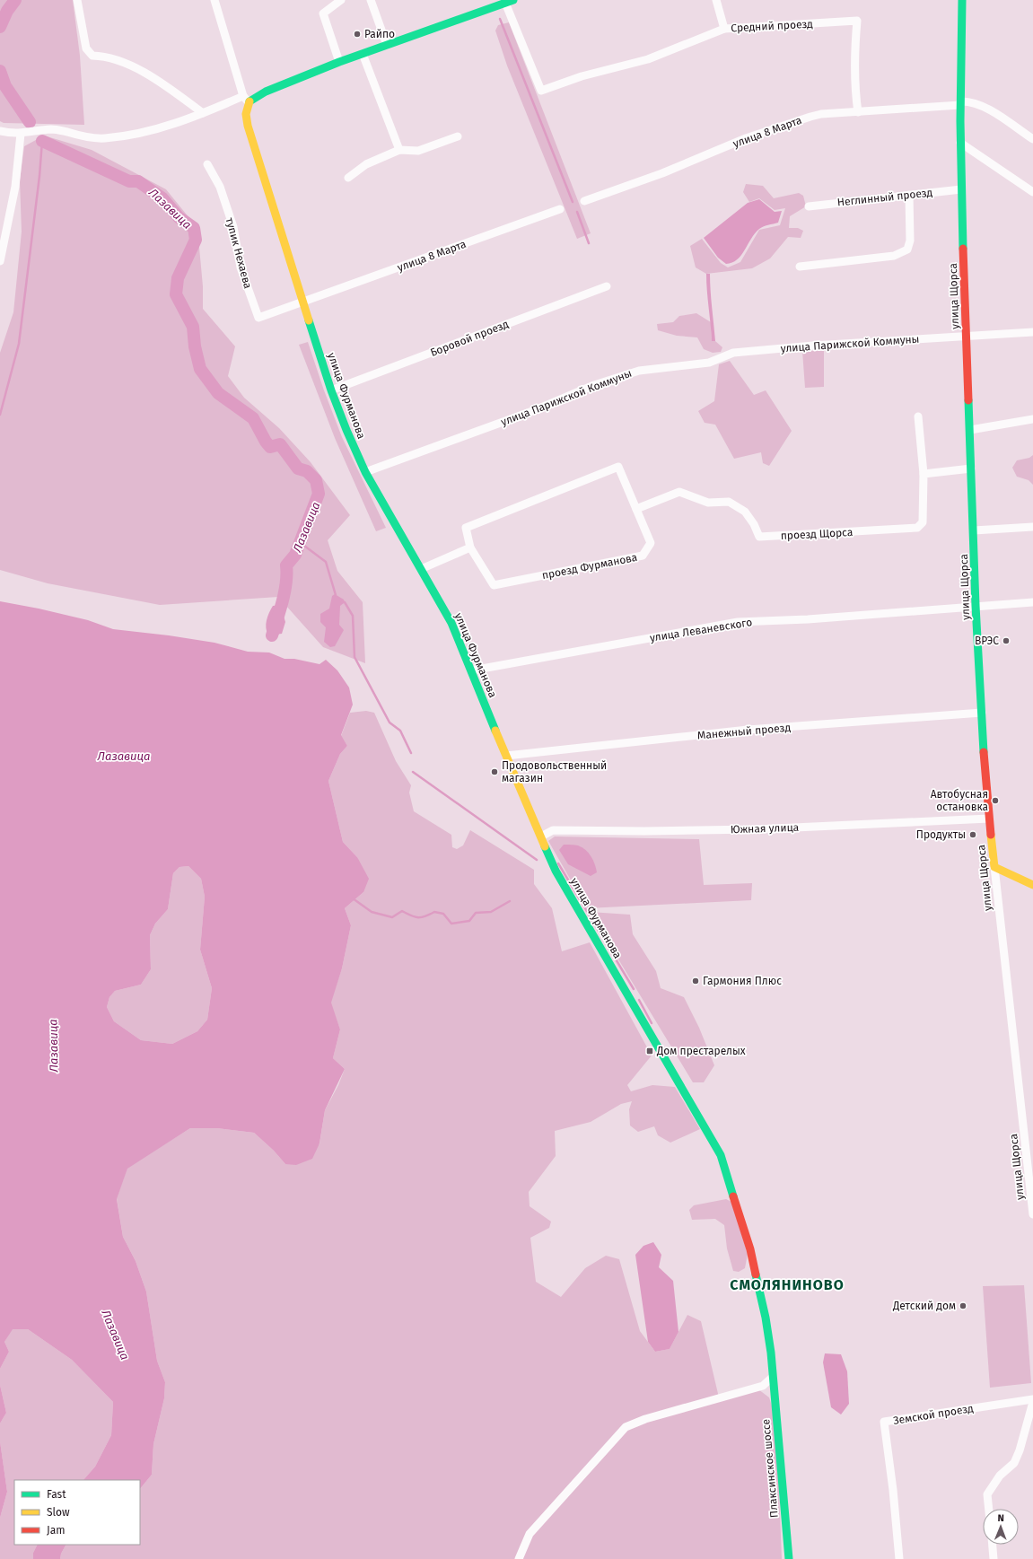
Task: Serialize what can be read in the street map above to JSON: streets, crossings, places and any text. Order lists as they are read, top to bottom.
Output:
{
  "streets": {
    "main road": ["улица Щорса", "улица Фурманова", "Плаксинское шоссе"],
    "street": [
      "Средний проезд",
      "улица 8 Марта",
      "Неглинный проезд",
      "тупик Нехаева",
      "Боровой проезд",
      "улица Парижской Коммуны",
      "проезд Щорса",
      "проезд Фурманова",
      "улица Леваневского",
      "Манежный проезд",
      "Южная улица",
      "Земской проезд"
    ]
  },
  "crossings": [
    ["Средний проезд", "улица 8 Марта"],
    ["улица 8 Марта", "тупик Нехаева"],
    ["улица 8 Марта", "улица Щорса"],
    ["улица 8 Марта", "улица Фурманова"],
    ["Неглинный проезд", "улица Щорса"],
    ["тупик Нехаева", "улица Фурманова"],
    ["улица Щорса", "улица Парижской Коммуны"],
    ["улица Щорса", "улица Леваневского"],
    ["улица Щорса", "Манежный проезд"],
    ["улица Щорса", "Южная улица"],
    ["Боровой проезд", "улица Фурманова"],
    ["улица Парижской Коммуны", "улица Фурманова"],
    ["улица Фурманова", "улица Леваневского"],
    ["улица Фурманова", "Манежный проезд"],
    ["улица Фурманова", "Южная улица"],
    ["улица Фурманова", "Плаксинское шоссе"],
    ["проезд Щорса", "проезд Фурманова"]
  ],
  "districts": ["СМОЛЯНИНОВО"],
  "water": ["Лазавица"],
  "places": {
    "other": [
      "Райпо",
      "ВРЭС",
      "Продовольственный магазин",
      "Автобусная остановка",
      "Продукты",
      "Гармония Плюс",
      "Детский дом"
    ],
    "transit": ["Дом престарелых"]
  },
  "legend": ["Fast", "Slow", "Jam"],
  "north": "top"
}
